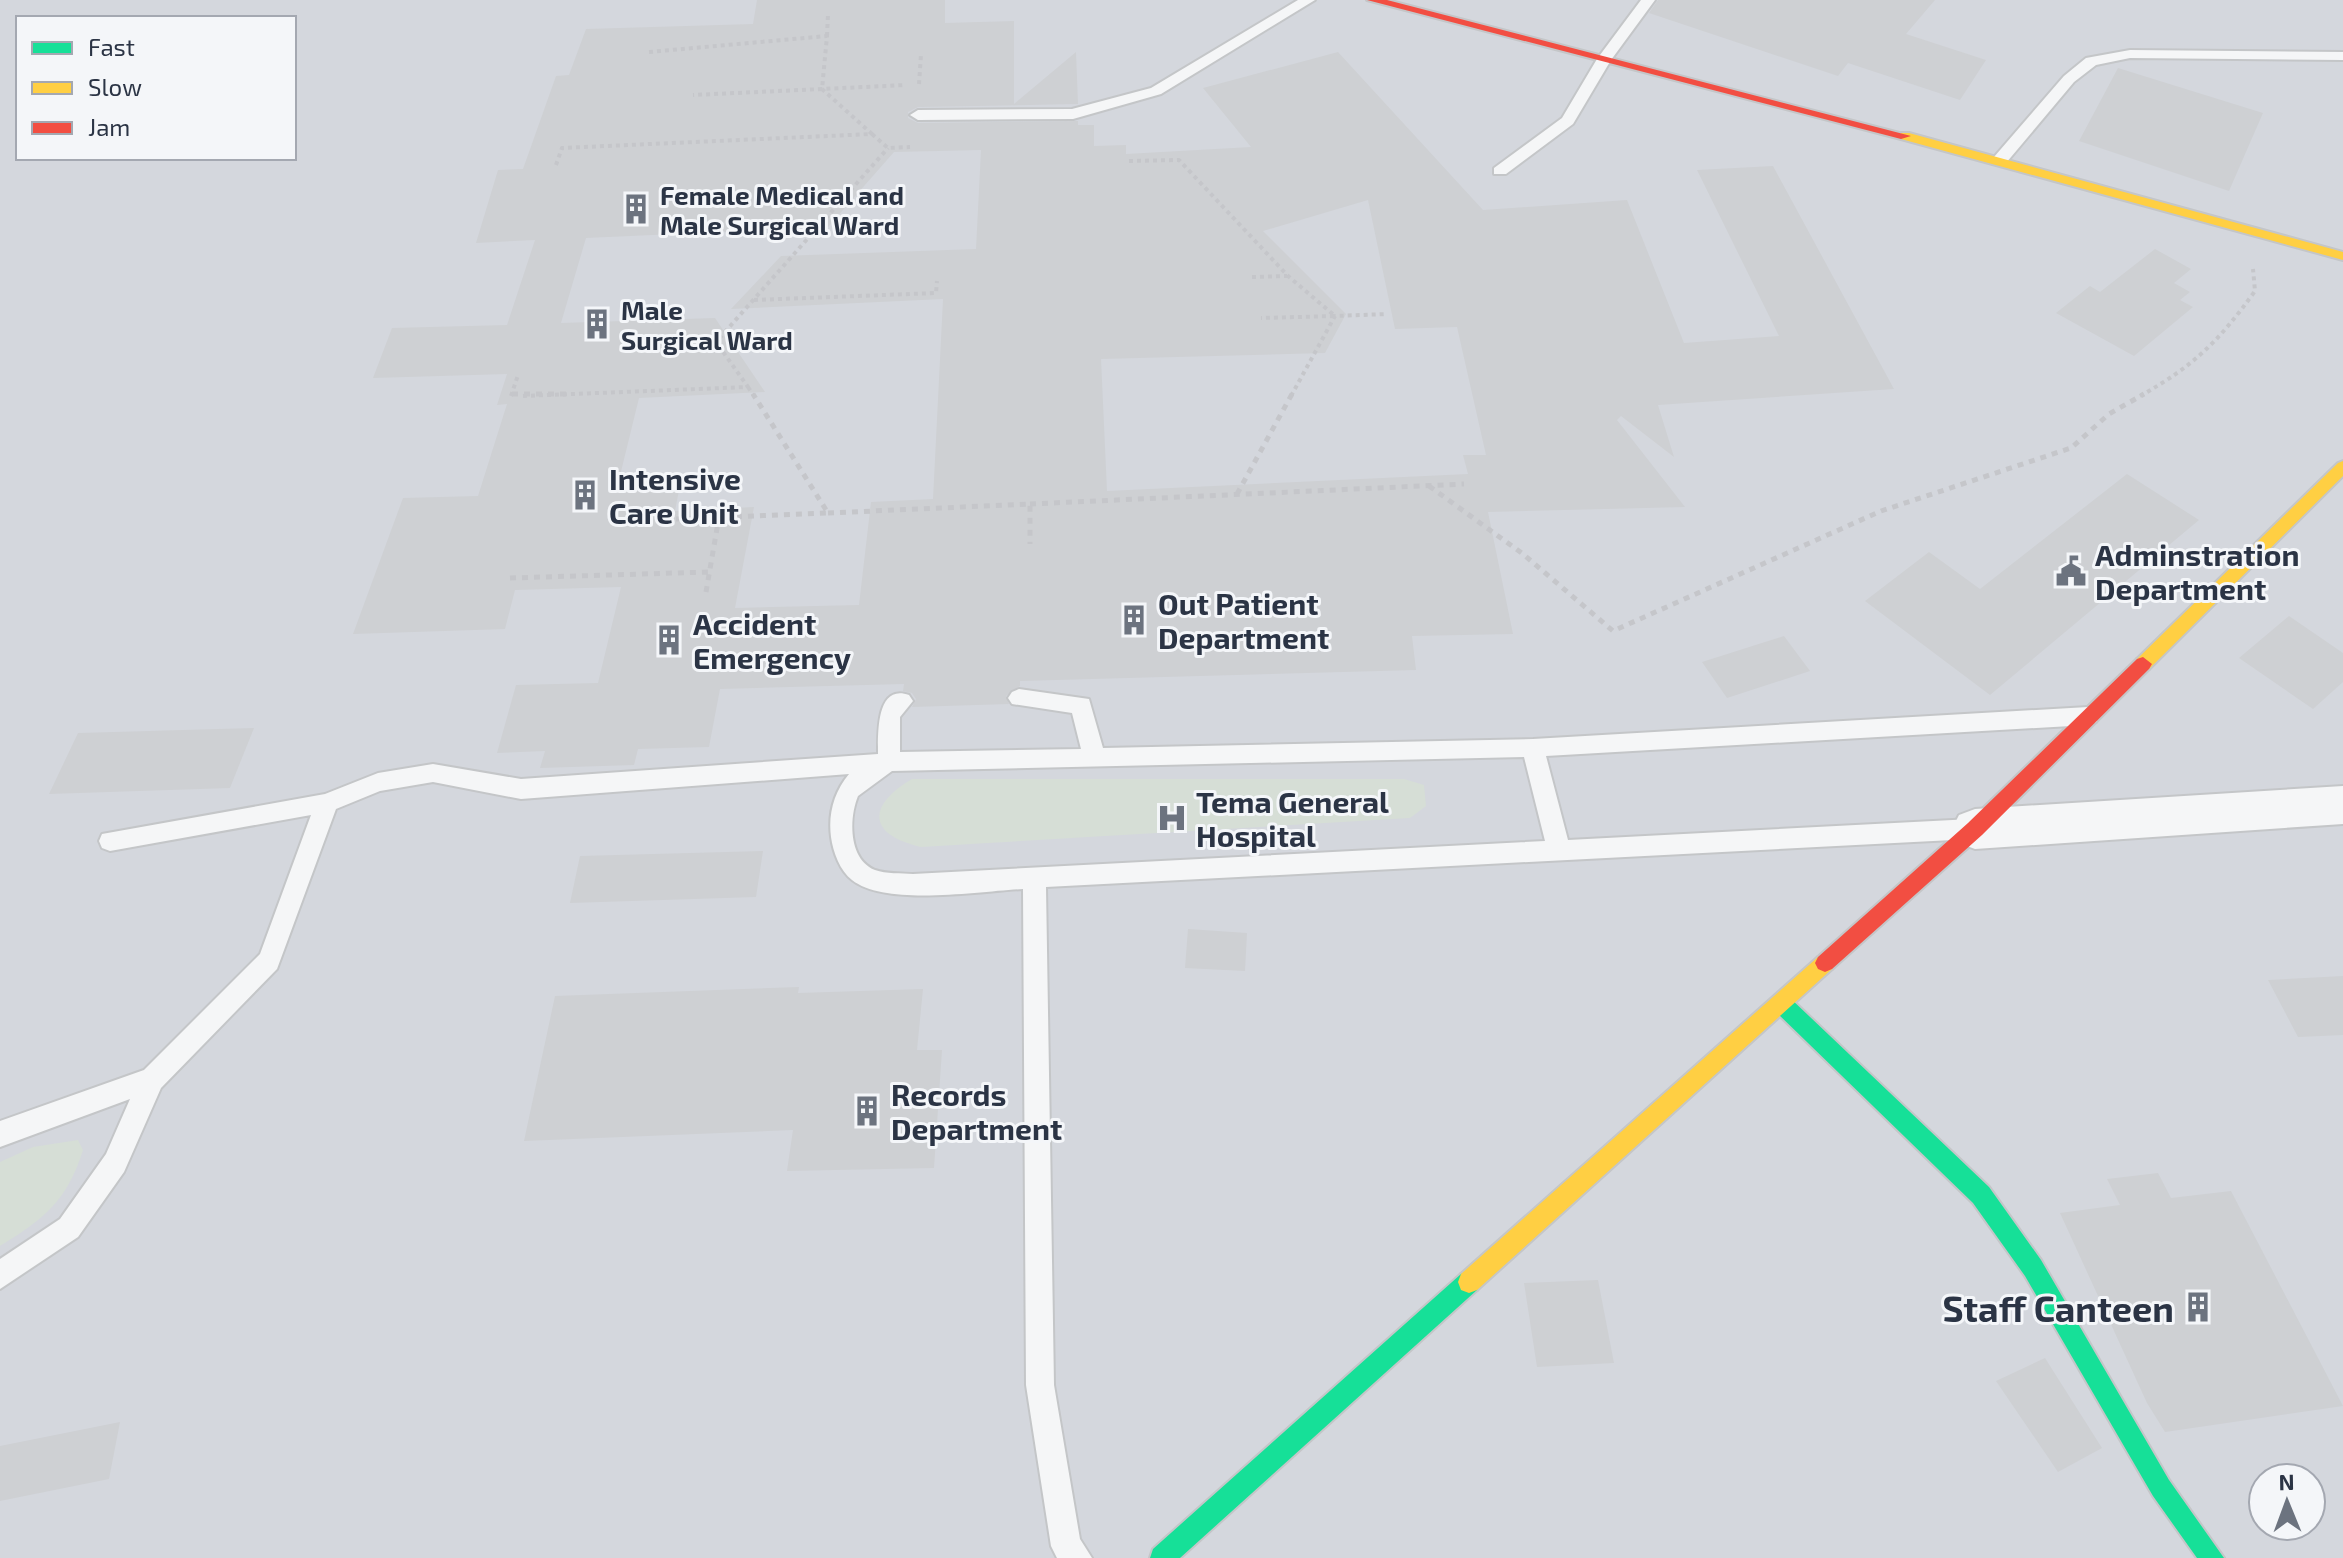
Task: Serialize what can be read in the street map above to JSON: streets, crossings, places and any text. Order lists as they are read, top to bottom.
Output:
{
  "places": {
    "building": [
      "Female Medical and Male Surgical Ward",
      "Male Surgical Ward",
      "Intensive Care Unit",
      "Out Patient Department",
      "Accident Emergency",
      "Records Department",
      "Staff Canteen"
    ],
    "public building": ["Adminstration Department"],
    "hospital": ["Tema General Hospital"]
  },
  "legend": ["Fast", "Slow", "Jam"],
  "north": "top"
}
